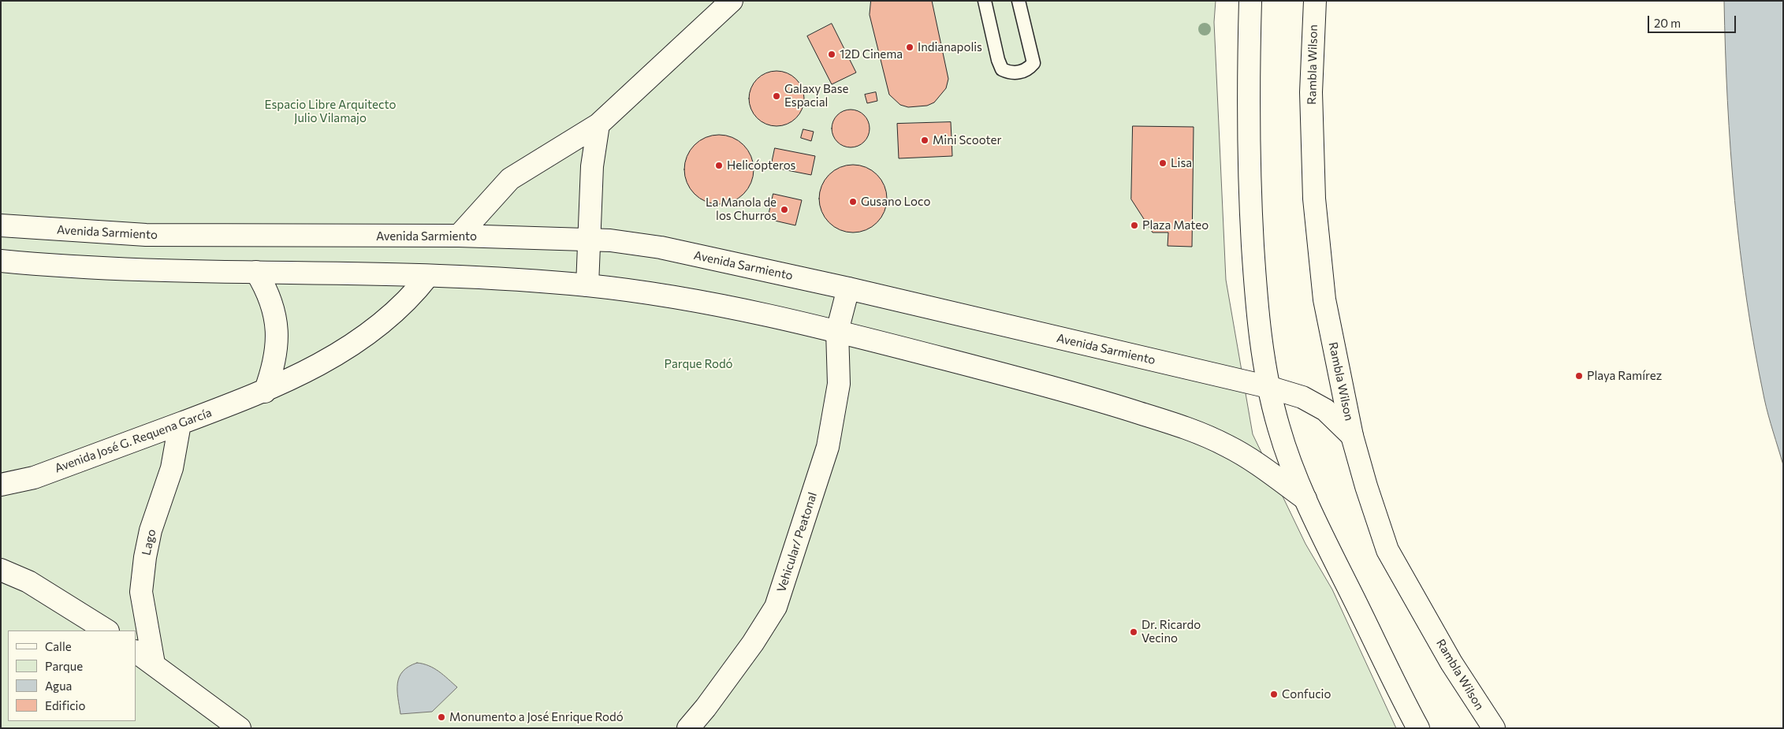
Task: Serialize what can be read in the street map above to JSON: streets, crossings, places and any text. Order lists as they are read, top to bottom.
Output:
{
  "streets": {
    "street": [
      "Rambla Wilson",
      "Avenida Sarmiento",
      "Avenida José G. Requena García",
      "Lago",
      "Vehicular/ Peatonal"
    ]
  },
  "crossings": [
    ["Rambla Wilson", "Avenida Sarmiento"],
    ["Avenida José G. Requena García", "Lago"]
  ],
  "parks": ["Espacio Libre Arquitecto Julio Vilamajo", "Parque Rodó"],
  "places": [
    "Indianapolis",
    "12D Cinema",
    "Galaxy Base Espacial",
    "Mini Scooter",
    "Lisa",
    "Helicópteros",
    "Gusano Loco",
    "La Manola de los Churros",
    "Plaza Mateo",
    "Playa Ramírez",
    "Dr. Ricardo Vecino",
    "Confucio",
    "Monumento a José Enrique Rodó"
  ],
  "legend": [
    "Calle",
    "Parque",
    "Agua",
    "Edificio"
  ],
  "scale_bar": "20 m"
}
